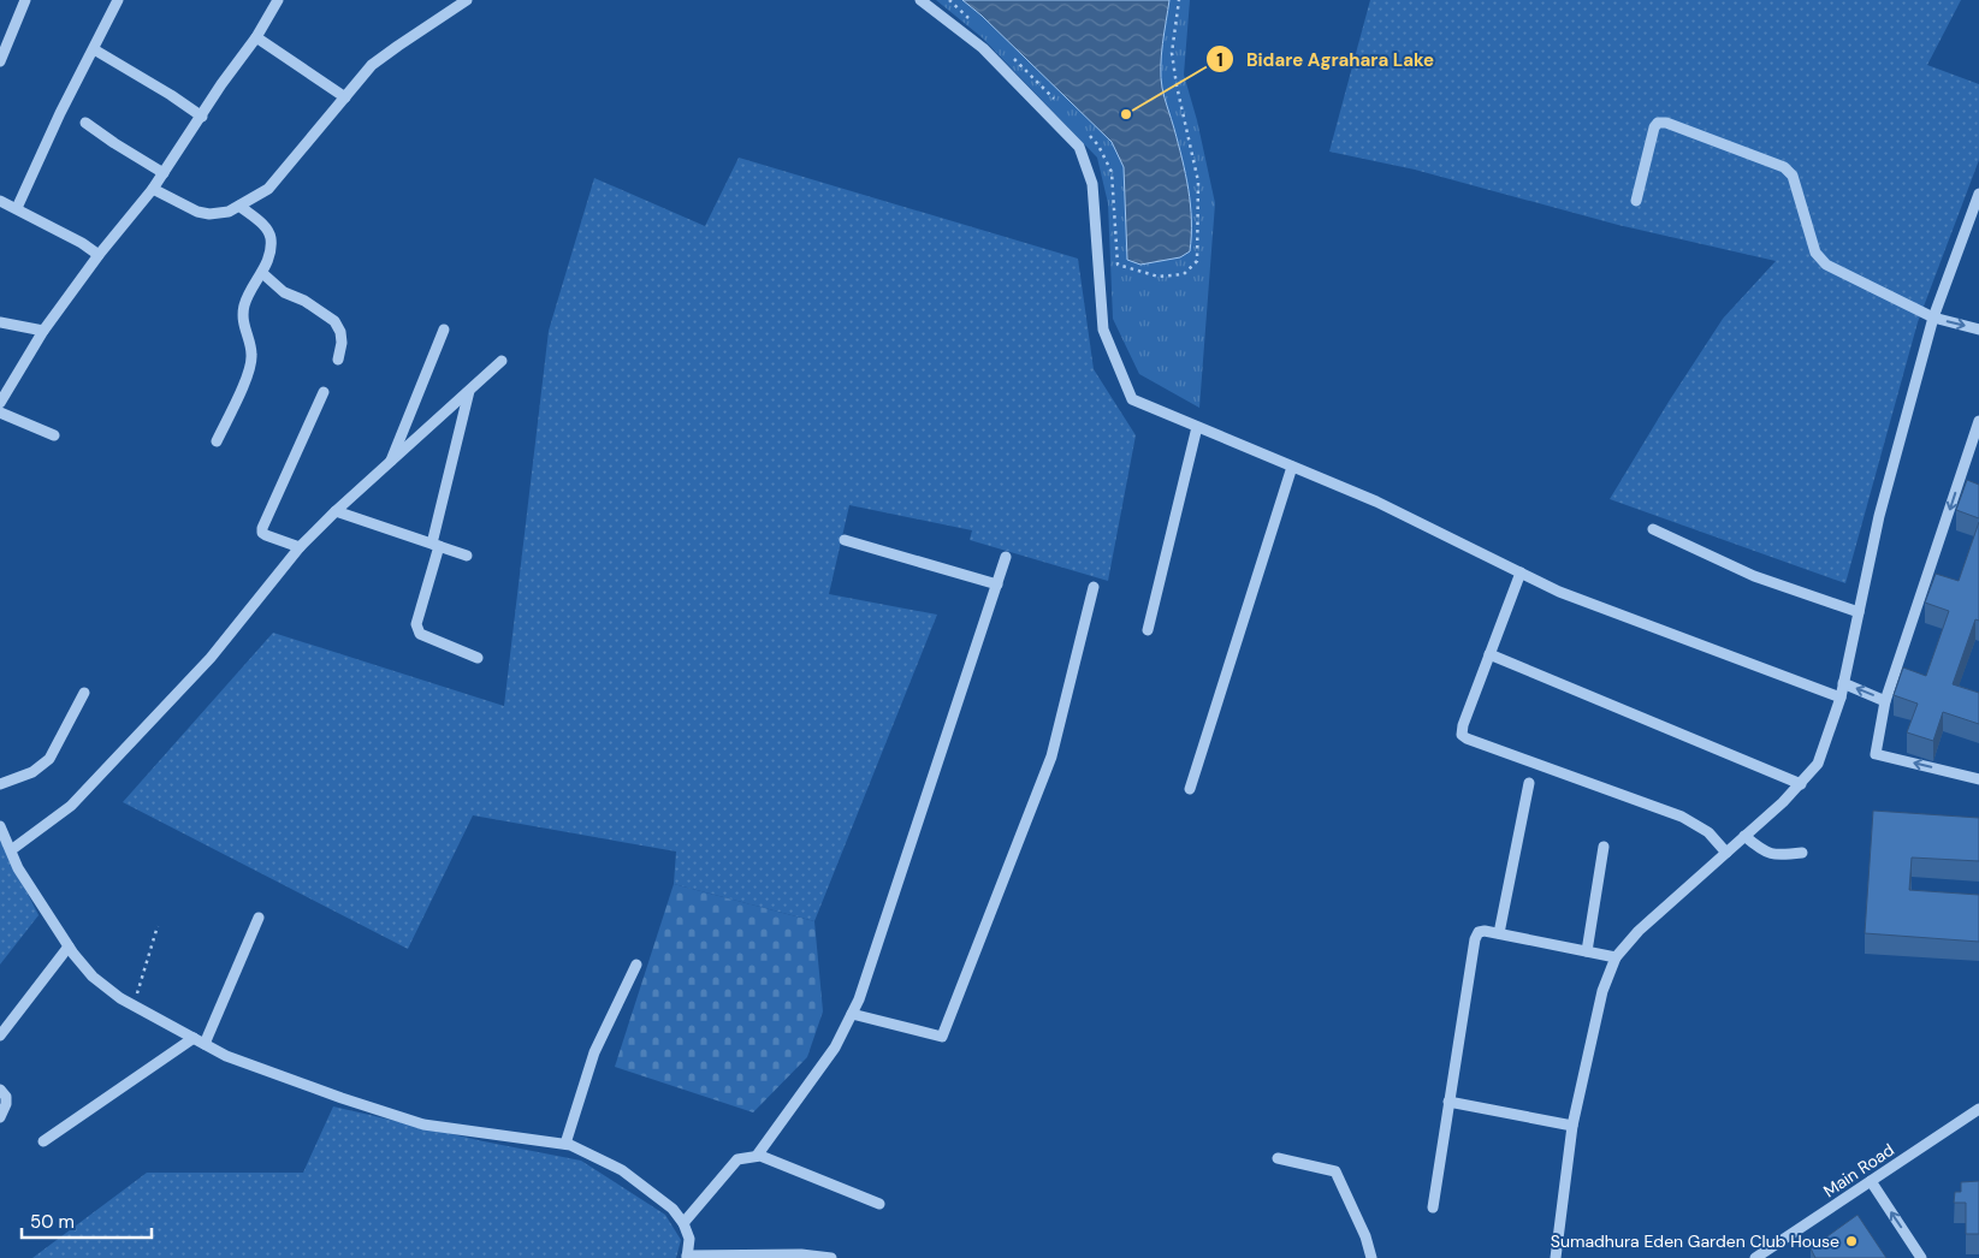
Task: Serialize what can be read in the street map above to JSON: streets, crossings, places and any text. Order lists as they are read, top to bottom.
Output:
{
  "streets": {
    "street": ["Main Road"]
  },
  "places": ["Bidare Agrahara Lake", "Sumadhura Eden Garden Club House"],
  "scale_bar": "50 m"
}
